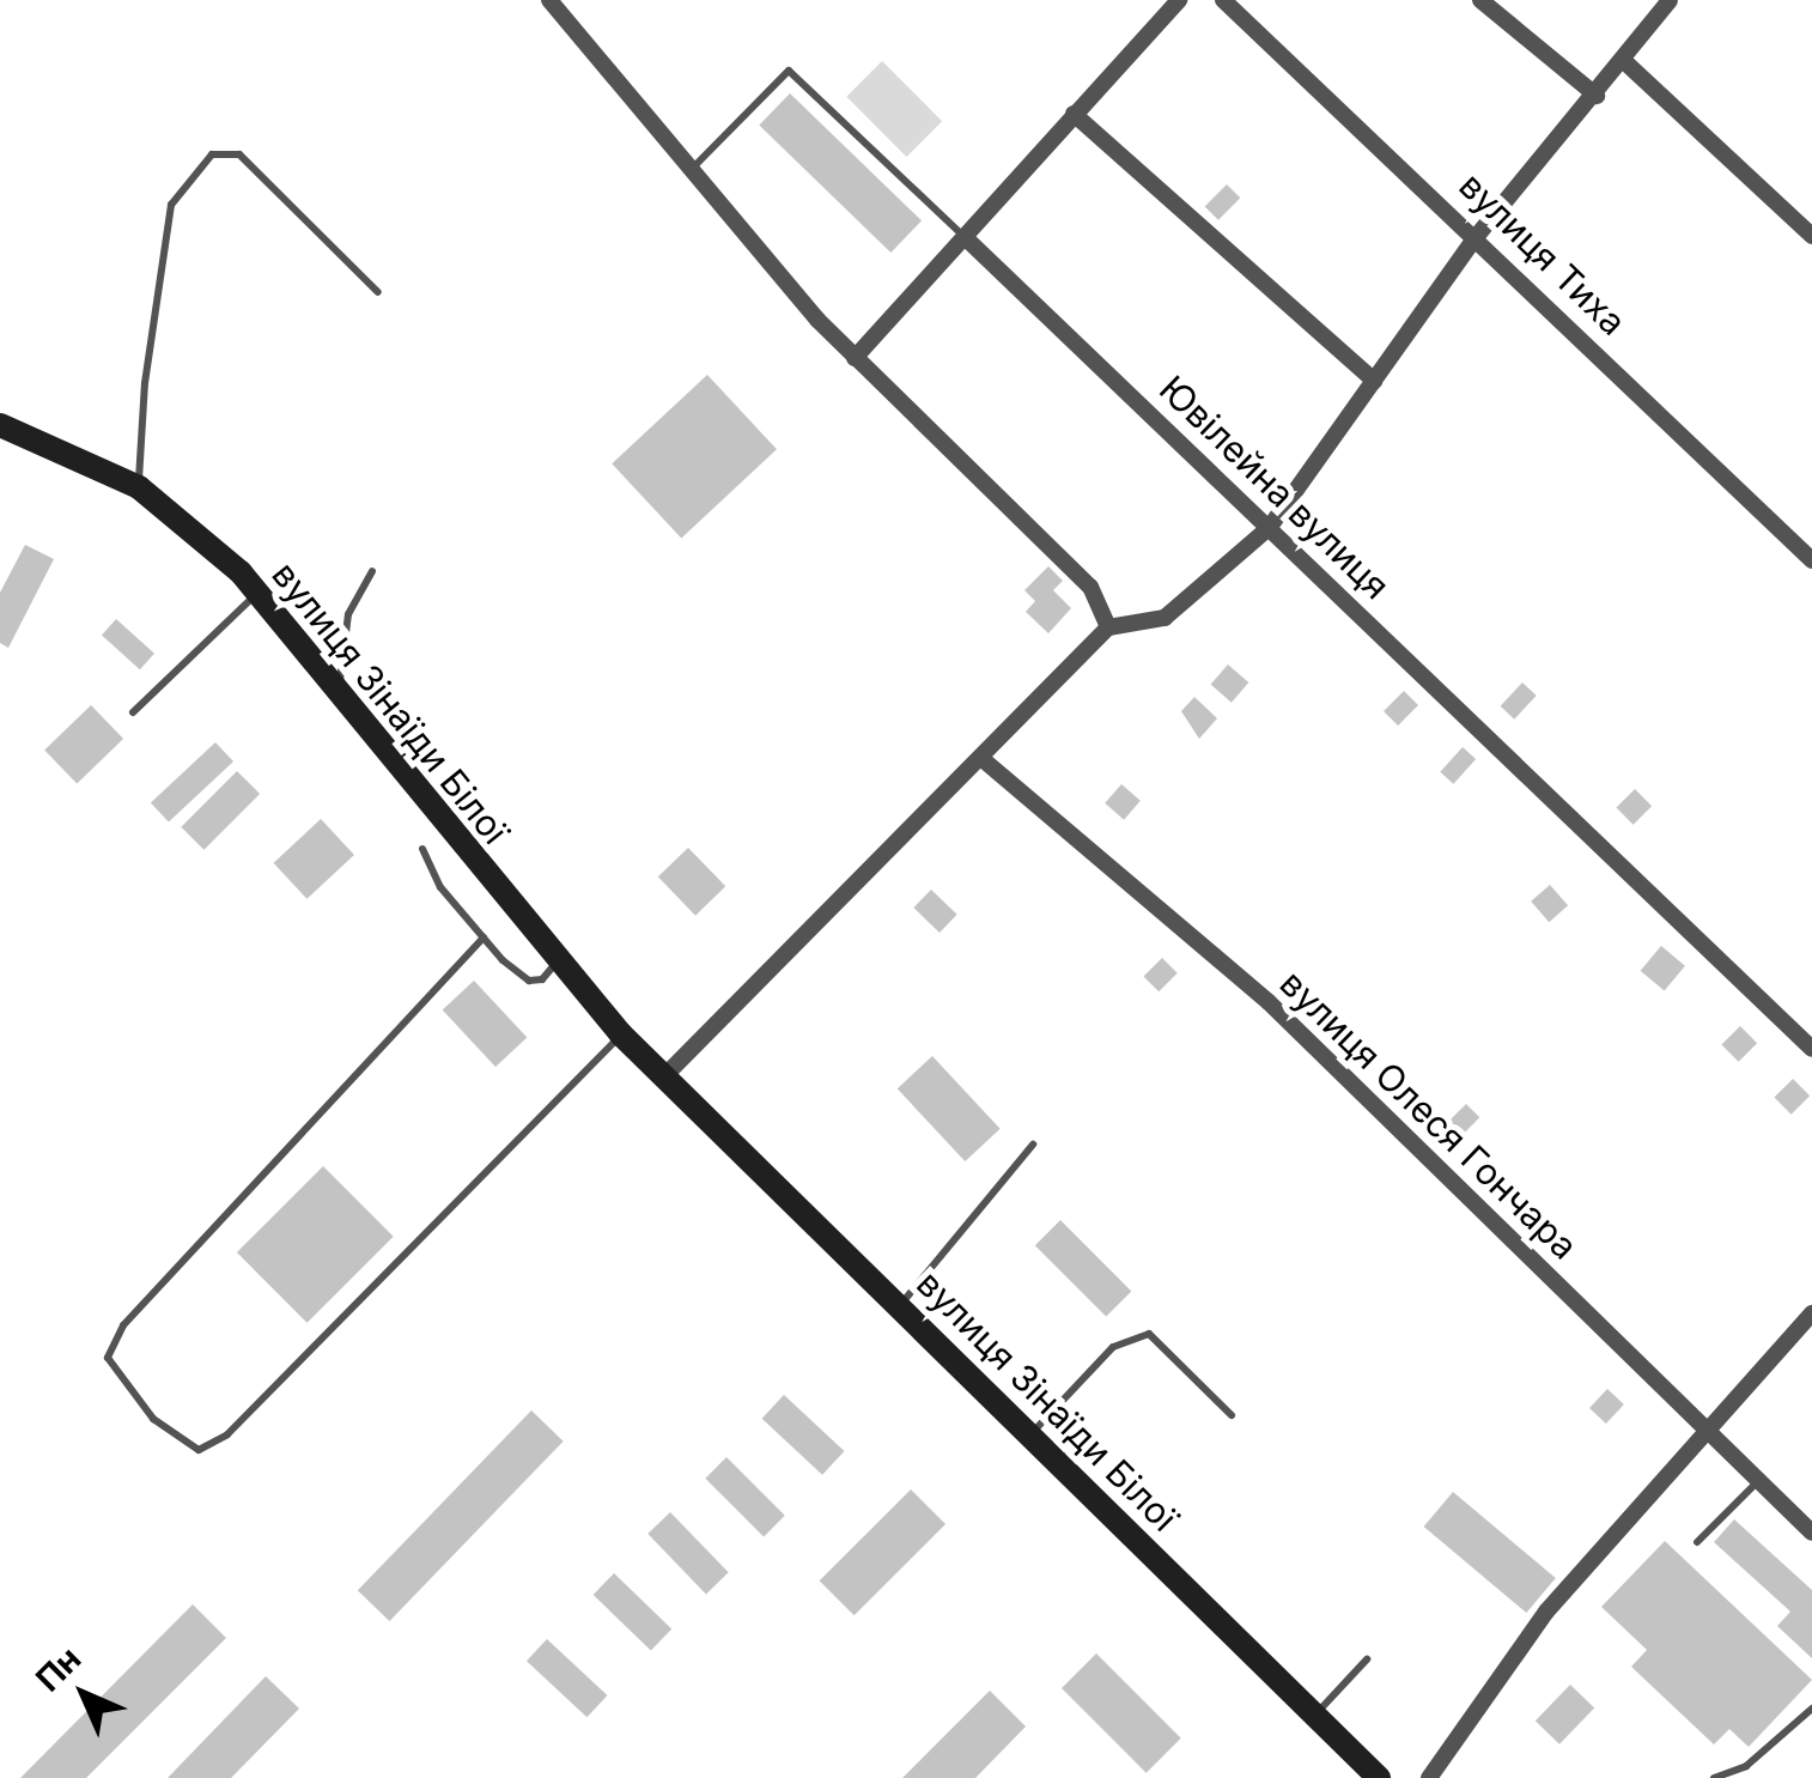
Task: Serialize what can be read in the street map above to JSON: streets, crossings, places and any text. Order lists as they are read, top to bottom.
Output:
{
  "streets": {
    "street": [
      "вулиця Тиха",
      "Ювілейна вулиця",
      "вулиця Зінаїди Білої",
      "вулиця Олеся Гончара"
    ]
  },
  "north": "top left"
}
